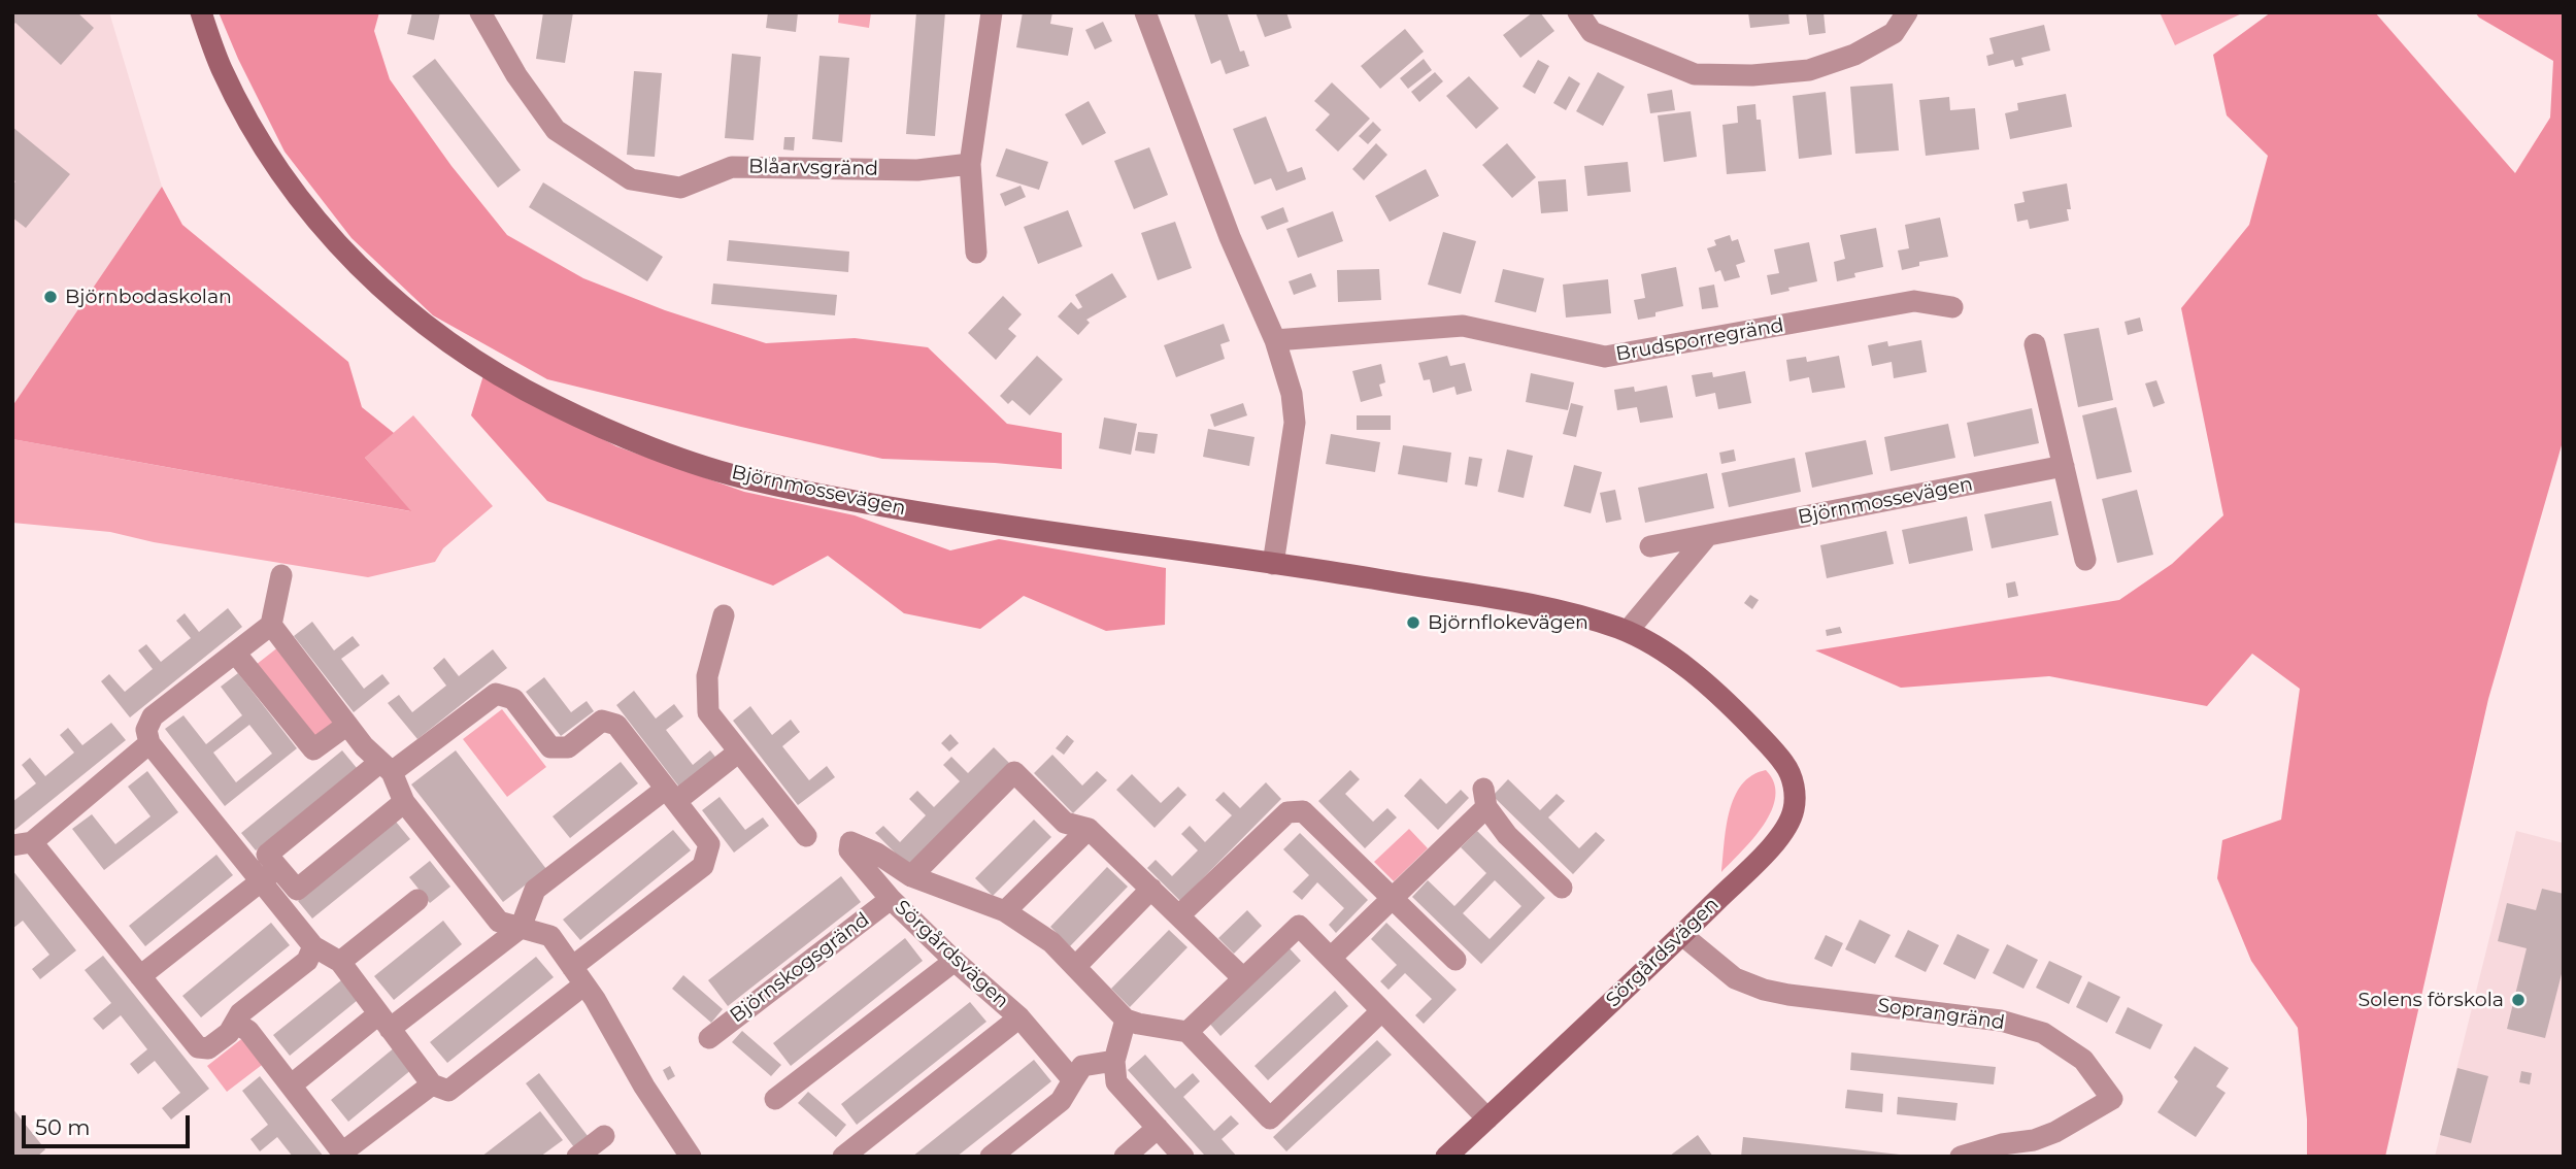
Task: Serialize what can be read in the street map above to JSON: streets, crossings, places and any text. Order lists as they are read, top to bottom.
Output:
{
  "streets": {
    "street": [
      "Blåarvsgränd",
      "Brudsporregränd",
      "Björnmossevägen",
      "Sörgårdsvägen",
      "Björnskogsgränd",
      "Soprangränd"
    ]
  },
  "crossings": [
    ["Björnmossevägen", "Sörgårdsvägen"],
    ["Sörgårdsvägen", "Björnskogsgränd"],
    ["Sörgårdsvägen", "Soprangränd"]
  ],
  "places": ["Björnbodaskolan", "Björnflokevägen", "Solens förskola"],
  "scale_bar": "50 m"
}
